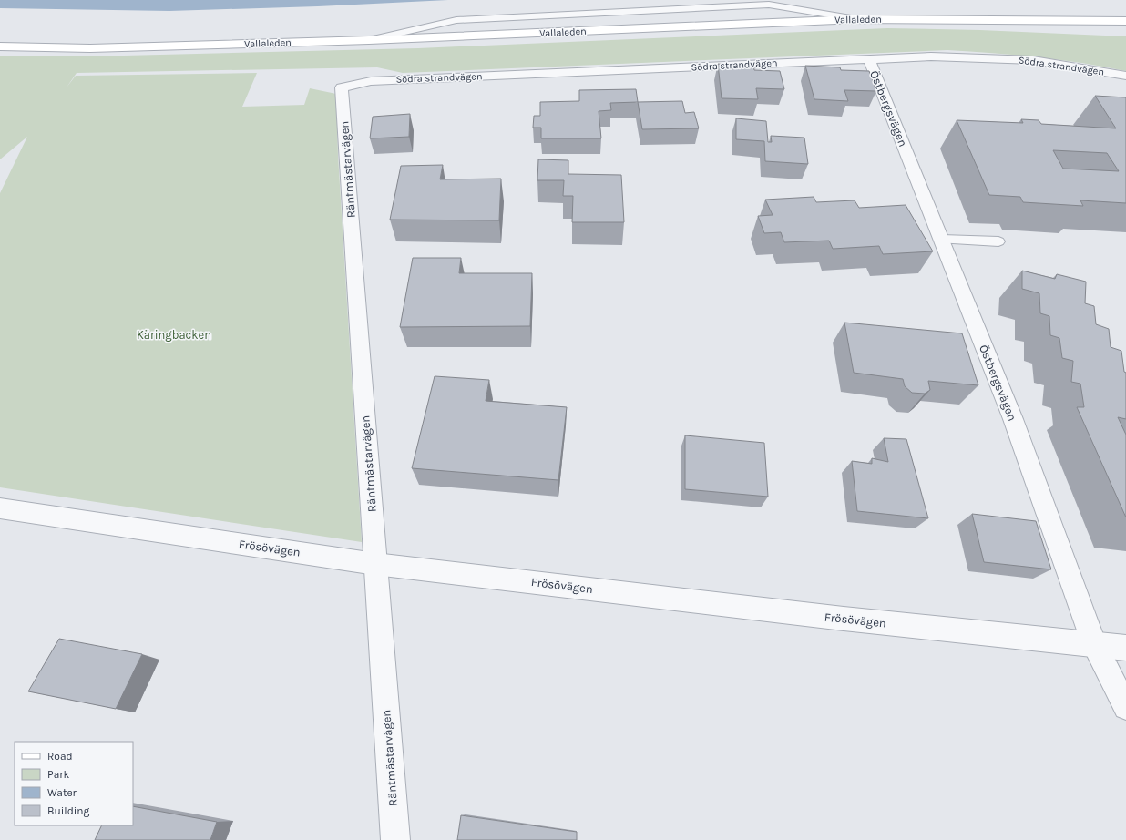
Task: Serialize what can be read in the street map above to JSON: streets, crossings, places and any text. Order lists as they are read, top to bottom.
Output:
{
  "streets": {
    "main road": ["Vallaleden"],
    "street": [
      "Södra strandvägen",
      "Östbergsvägen",
      "Räntmästarvägen",
      "Frösövägen"
    ]
  },
  "crossings": [
    ["Södra strandvägen", "Östbergsvägen"],
    ["Södra strandvägen", "Räntmästarvägen"],
    ["Östbergsvägen", "Frösövägen"],
    ["Räntmästarvägen", "Frösövägen"]
  ],
  "parks": ["Käringbacken"],
  "legend": [
    "Road",
    "Park",
    "Water",
    "Building"
  ]
}
